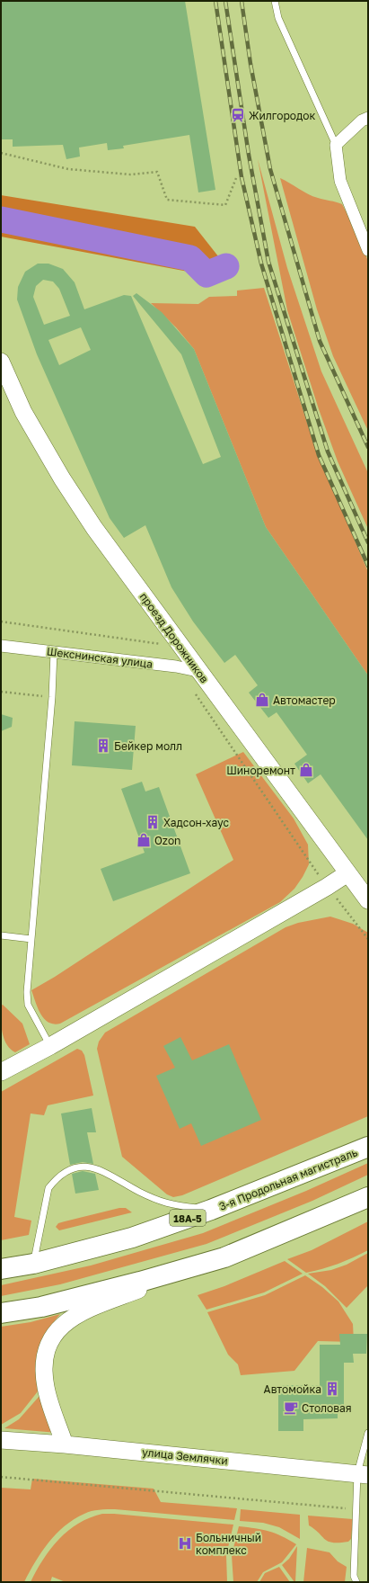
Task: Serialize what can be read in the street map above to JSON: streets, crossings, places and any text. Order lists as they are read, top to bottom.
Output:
{
  "streets": {
    "highway": ["3-я Продольная магистраль", "18А-5"],
    "main road": ["проезд Дорожников", "улица Землячки"],
    "street": ["Шекснинская улица"]
  },
  "crossings": [
    ["проезд Дорожников", "Шекснинская улица"]
  ],
  "places": {
    "station": ["Жилгородок"],
    "shop": ["Автомастер", "Шиноремонт", "Ozon"],
    "building": ["Бейкер молл", "Хадсон-хаус", "Автомойка"],
    "cafe": ["Столовая"],
    "hospital": ["Больничный комплекс"]
  }
}
